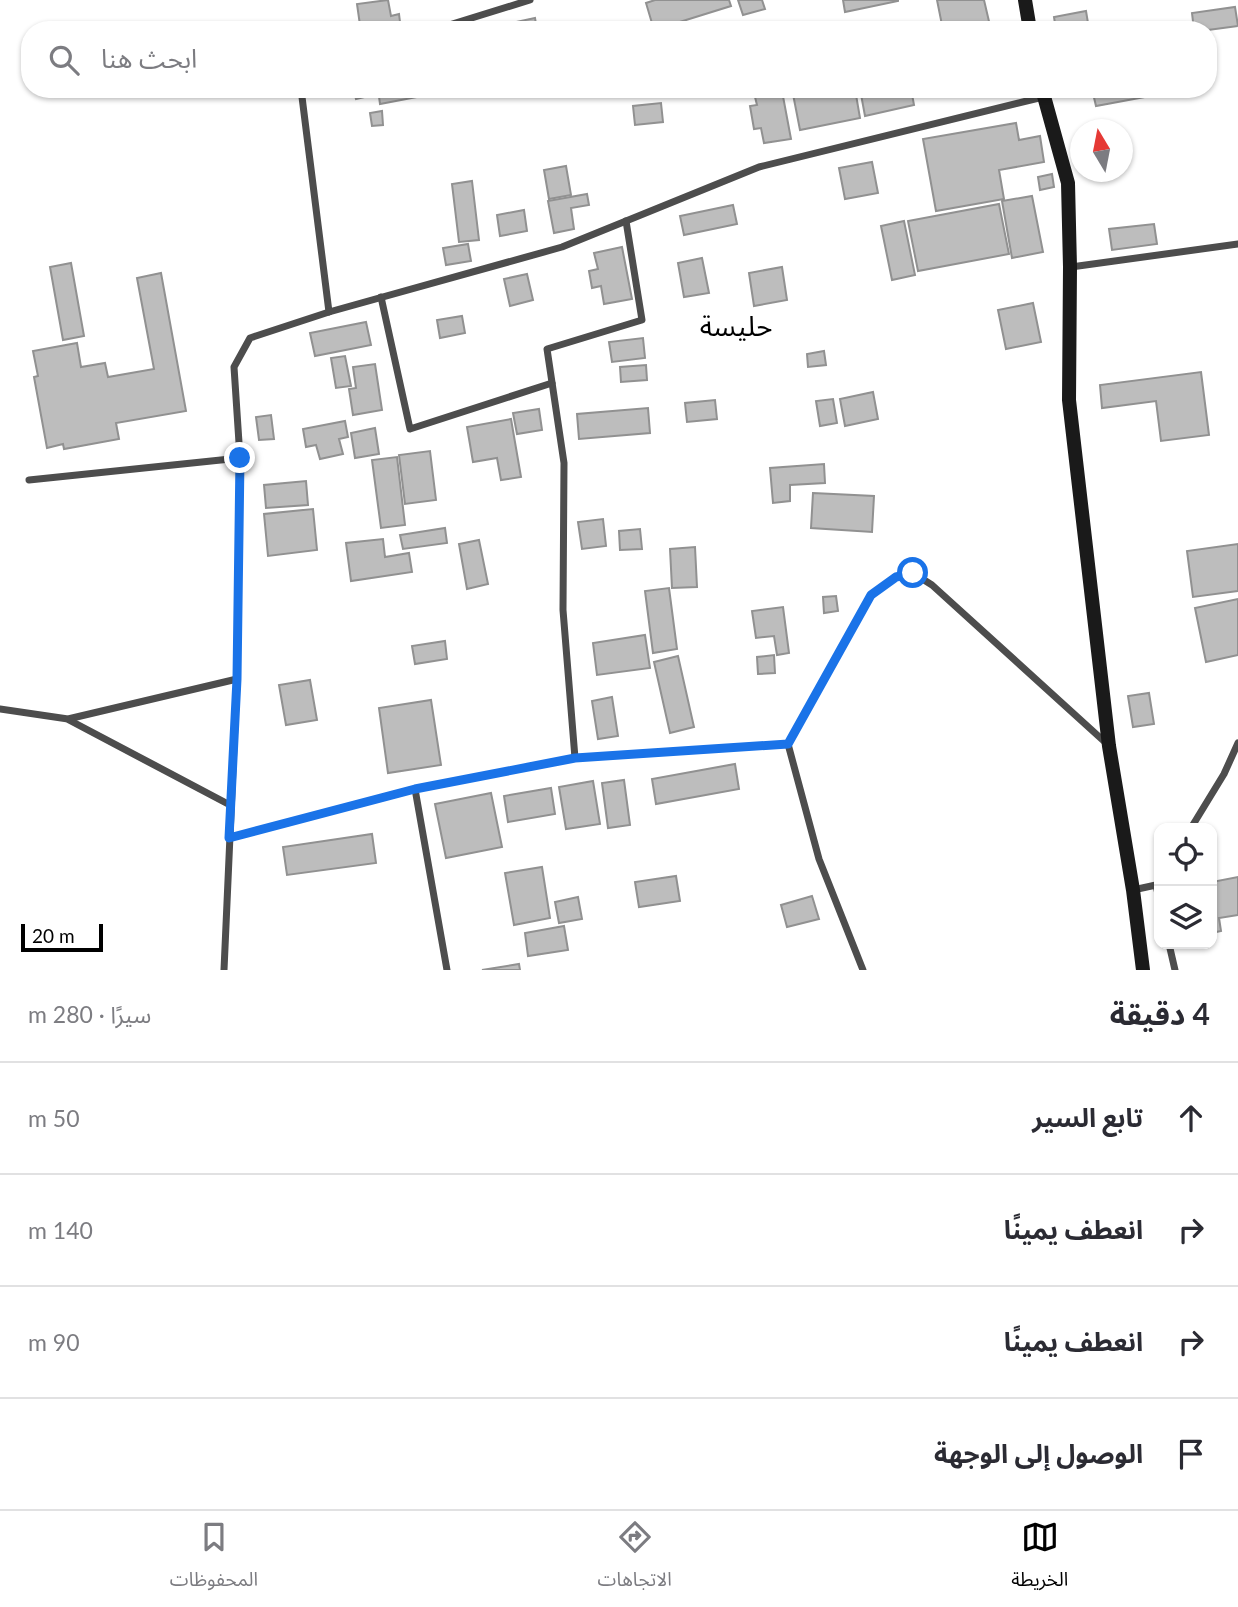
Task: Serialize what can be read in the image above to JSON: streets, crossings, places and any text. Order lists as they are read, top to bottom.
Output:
{
  "districts": ["حليسة"],
  "scale_bar": "20 m",
  "north": "top",
  "page": {
    "search": "ابحث هنا",
    "scale": "20 m",
    "heading": ["4 دقيقة", "سيرًا · 280 m"],
    "list": [
      ["تابع السير", "50 m"],
      ["انعطف يمينًا", "140 m"],
      ["انعطف يمينًا", "90 m"],
      "الوصول إلى الوجهة"
    ],
    "nav": ["الخريطة", "الاتجاهات", "المحفوظات"]
  }
}
